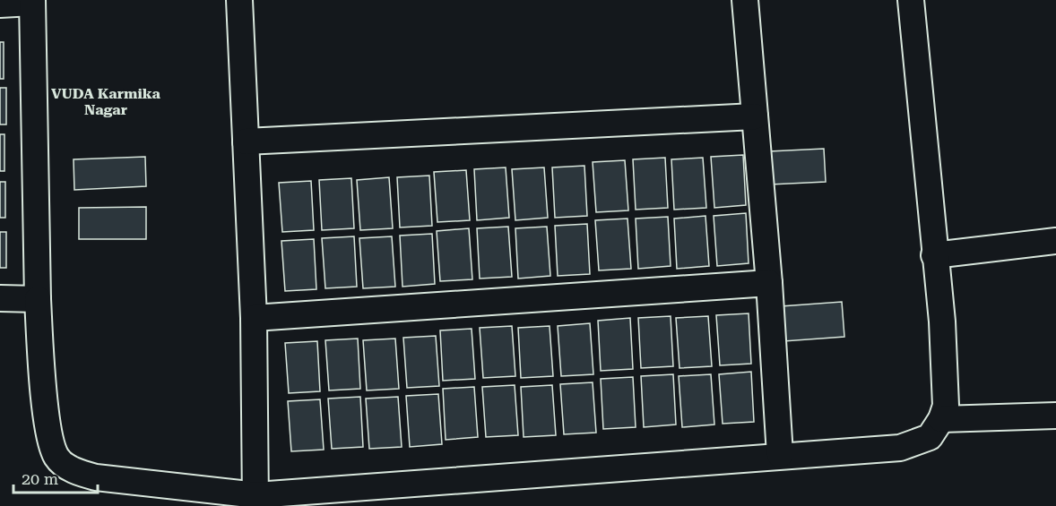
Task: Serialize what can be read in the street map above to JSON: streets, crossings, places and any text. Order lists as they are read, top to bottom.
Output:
{
  "districts": ["VUDA Karmika Nagar"],
  "scale_bar": "20 m"
}
